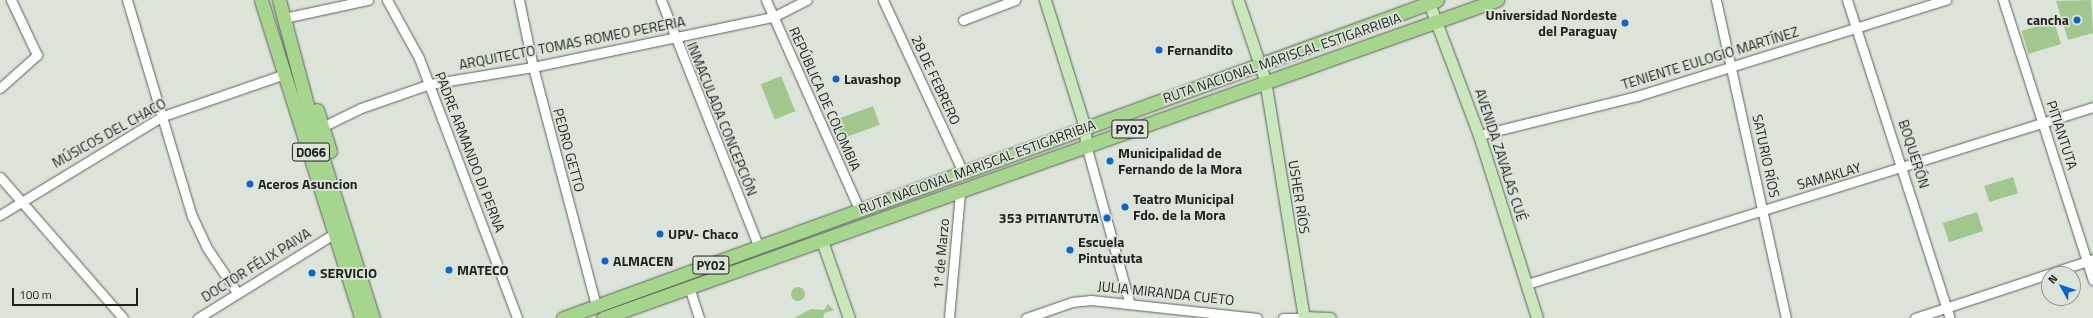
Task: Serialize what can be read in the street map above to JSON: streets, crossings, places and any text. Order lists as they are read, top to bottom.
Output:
{
  "streets": {
    "highway": ["RUTA NACIONAL MARISCAL ESTIGARRIBIA", "PY02", "D066"],
    "main road": ["AVENIDA ZAVALAS CUÉ", "USHER RÍOS"],
    "street": [
      "ARQUITECTO TOMAS ROMEO PERERIA",
      "TENIENTE EULOGIO MARTÍNEZ",
      "28 DE FEBRERO",
      "REPÚBLICA DE COLOMBIA",
      "INMACULADA CONCEPCIÓN",
      "MÚSICOS DEL CHACO",
      "PITIANTUTA",
      "PEDRO GETTO",
      "PADRE ARMANDO DI PERNA",
      "BOQUERÓN",
      "SATURIO RÍOS",
      "SAMAKLAY",
      "1º de Marzo",
      "DOCTOR FÉLIX PAIVA",
      "JULIA MIRANDA CUETO"
    ]
  },
  "crossings": [
    ["ARQUITECTO TOMAS ROMEO PERERIA", "REPÚBLICA DE COLOMBIA"],
    ["ARQUITECTO TOMAS ROMEO PERERIA", "INMACULADA CONCEPCIÓN"],
    ["ARQUITECTO TOMAS ROMEO PERERIA", "PEDRO GETTO"],
    ["ARQUITECTO TOMAS ROMEO PERERIA", "PADRE ARMANDO DI PERNA"],
    ["RUTA NACIONAL MARISCAL ESTIGARRIBIA", "28 DE FEBRERO"],
    ["RUTA NACIONAL MARISCAL ESTIGARRIBIA", "REPÚBLICA DE COLOMBIA"],
    ["RUTA NACIONAL MARISCAL ESTIGARRIBIA", "INMACULADA CONCEPCIÓN"],
    ["RUTA NACIONAL MARISCAL ESTIGARRIBIA", "PEDRO GETTO"],
    ["RUTA NACIONAL MARISCAL ESTIGARRIBIA", "AVENIDA ZAVALAS CUÉ"],
    ["RUTA NACIONAL MARISCAL ESTIGARRIBIA", "USHER RÍOS"],
    ["RUTA NACIONAL MARISCAL ESTIGARRIBIA", "1º de Marzo"],
    ["TENIENTE EULOGIO MARTÍNEZ", "BOQUERÓN"],
    ["TENIENTE EULOGIO MARTÍNEZ", "AVENIDA ZAVALAS CUÉ"],
    ["TENIENTE EULOGIO MARTÍNEZ", "SATURIO RÍOS"],
    ["MÚSICOS DEL CHACO", "D066"],
    ["PITIANTUTA", "SAMAKLAY"],
    ["D066", "DOCTOR FÉLIX PAIVA"],
    ["BOQUERÓN", "SAMAKLAY"],
    ["AVENIDA ZAVALAS CUÉ", "SAMAKLAY"],
    ["SATURIO RÍOS", "SAMAKLAY"]
  ],
  "places": [
    "cancha",
    "Universidad Nordeste del Paraguay",
    "Fernandito",
    "Lavashop",
    "Municipalidad de Fernando de la Mora",
    "Aceros Asuncion",
    "Teatro Municipal Fdo. de la Mora",
    "353 PITIANTUTA",
    "UPV- Chaco",
    "Escuela Pintuatuta",
    "ALMACEN",
    "MATECO",
    "SERVICIO"
  ],
  "scale_bar": "100 m",
  "north": "top left"
}
